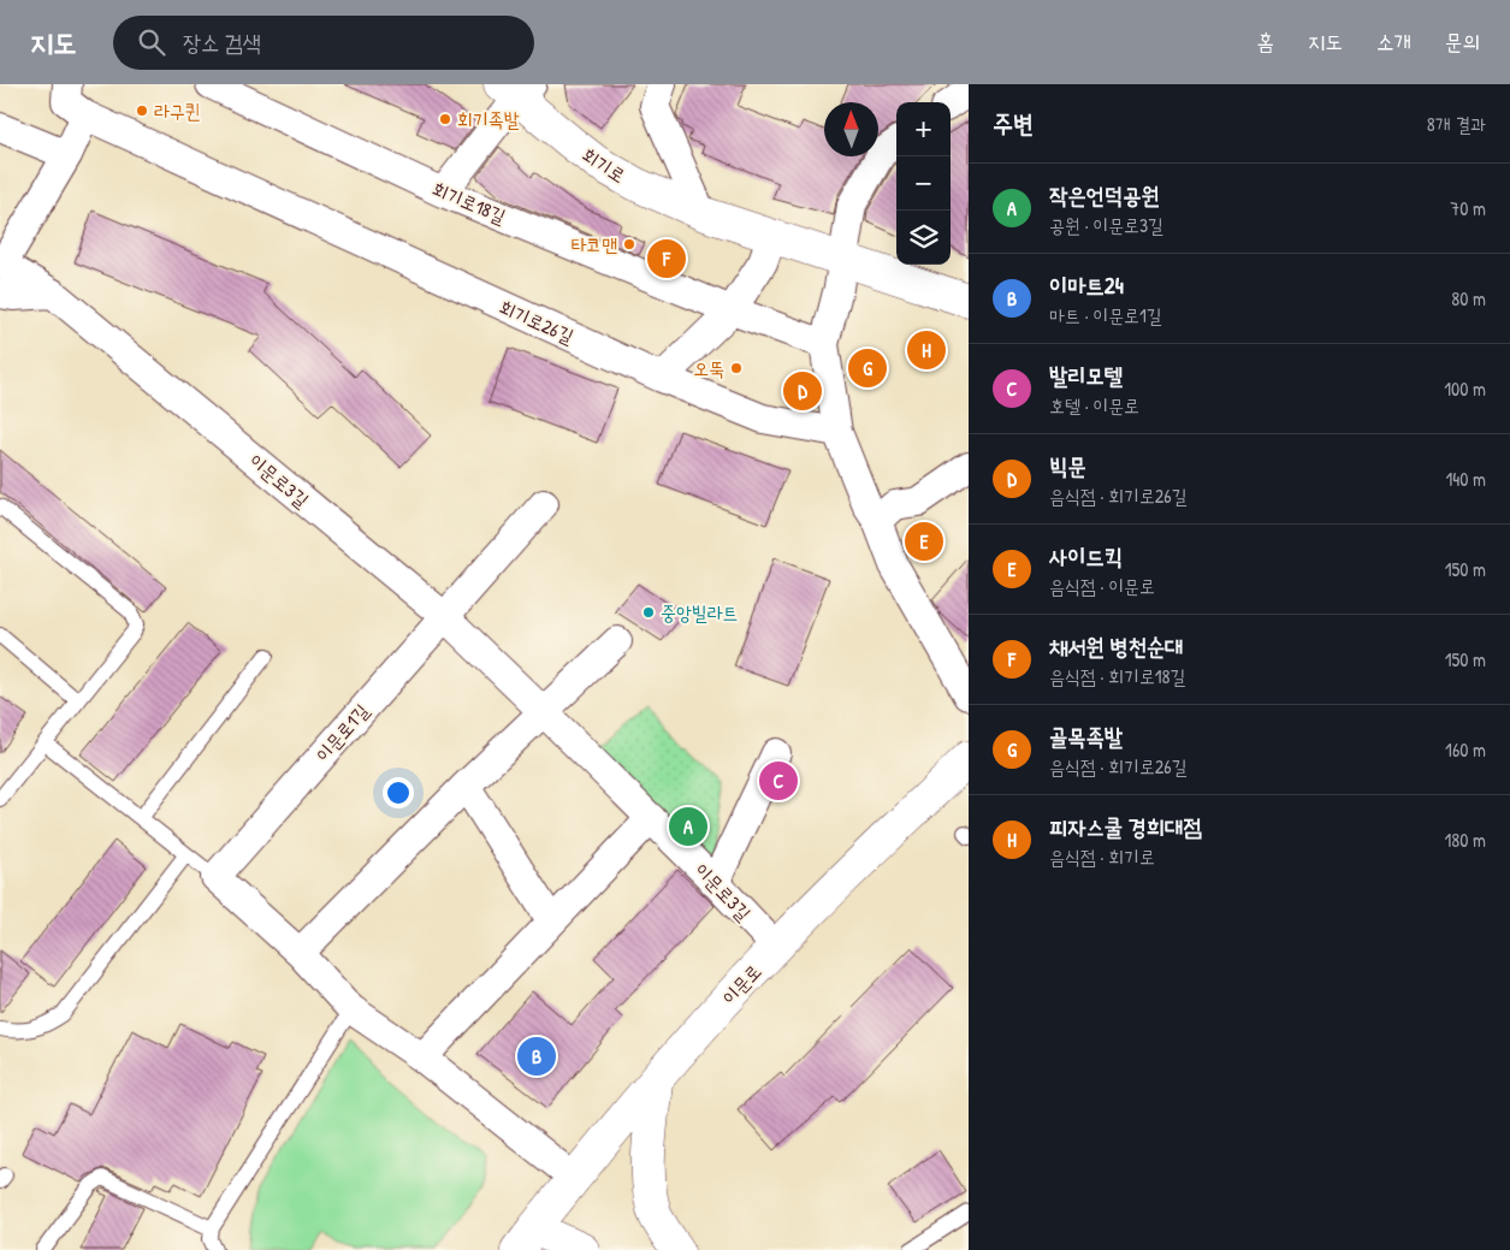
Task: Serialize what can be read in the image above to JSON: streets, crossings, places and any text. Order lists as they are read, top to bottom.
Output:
{
  "streets": {
    "main road": ["회기로", "이문로"],
    "street": [
      "회기로18길",
      "회기로26길",
      "이문로3길",
      "이문로1길"
    ]
  },
  "crossings": [
    ["회기로", "회기로18길"],
    ["회기로26길", "이문로3길"],
    ["이문로3길", "이문로1길"],
    ["이문로3길", "이문로"]
  ],
  "places": [
    "라구퀸",
    "회기족발",
    "타코맨",
    "오뚝",
    "중앙빌라트"
  ],
  "north": "top",
  "page": {
    "header": "지도",
    "search": "장소 검색",
    "nav": [
      "홈",
      "지도",
      "소개",
      "문의"
    ],
    "heading": ["주변", "8개 결과"],
    "map_buttons": ["+", "−"],
    "list": [
      {
        "mark": "A",
        "name": "작은언덕공원",
        "note": "공원 · 이문로3길",
        "value": "70 m"
      },
      {
        "mark": "B",
        "name": "이마트24",
        "note": "마트 · 이문로1길",
        "value": "80 m"
      },
      {
        "mark": "C",
        "name": "발리모텔",
        "note": "호텔 · 이문로",
        "value": "100 m"
      },
      {
        "mark": "D",
        "name": "빅문",
        "note": "음식점 · 회기로26길",
        "value": "140 m"
      },
      {
        "mark": "E",
        "name": "사이드킥",
        "note": "음식점 · 이문로",
        "value": "150 m"
      },
      {
        "mark": "F",
        "name": "채서원 병천순대",
        "note": "음식점 · 회기로18길",
        "value": "150 m"
      },
      {
        "mark": "G",
        "name": "골목족발",
        "note": "음식점 · 회기로26길",
        "value": "160 m"
      },
      {
        "mark": "H",
        "name": "피자스쿨 경희대점",
        "note": "음식점 · 회기로",
        "value": "180 m"
      }
    ],
    "pins": [
      "F",
      "H",
      "G",
      "D",
      "E",
      "C",
      "A",
      "B"
    ]
  }
}
